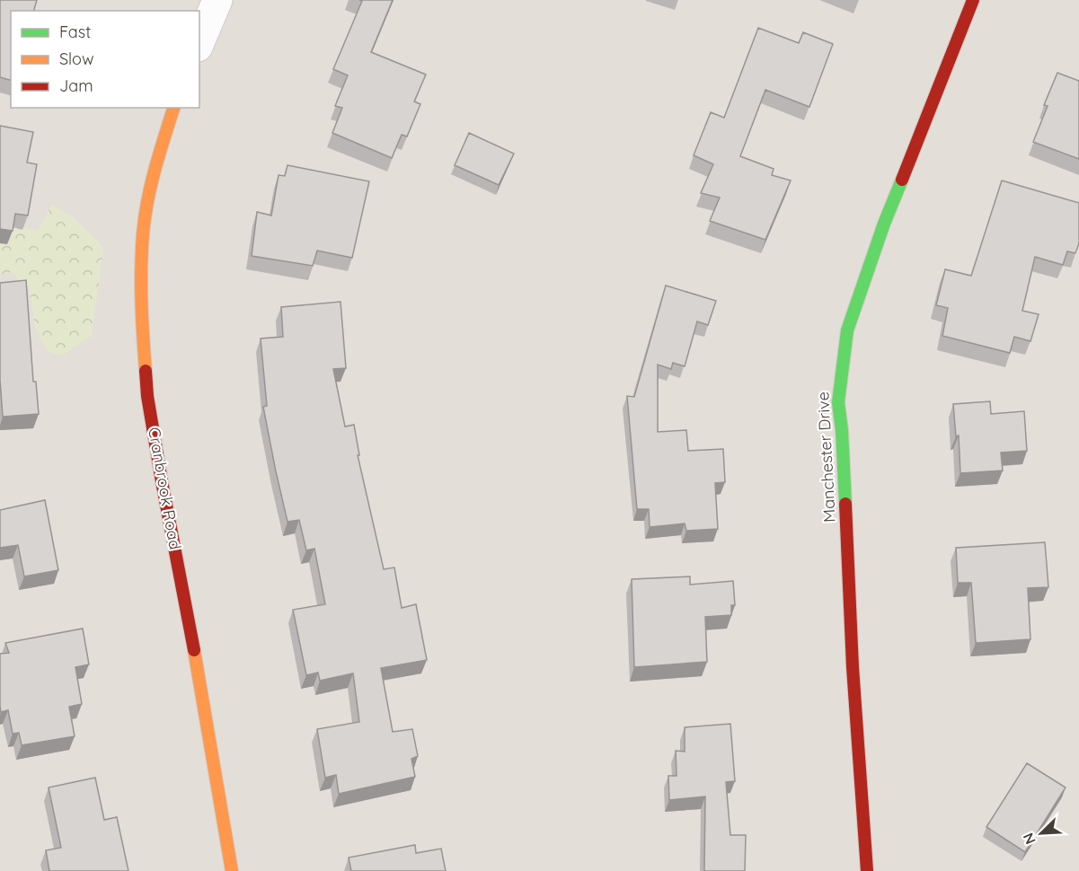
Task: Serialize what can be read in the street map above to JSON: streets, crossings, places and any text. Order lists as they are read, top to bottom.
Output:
{
  "streets": {
    "street": ["Manchester Drive", "Cranbrook Road"]
  },
  "legend": ["Fast", "Slow", "Jam"],
  "north": "bottom left"
}
